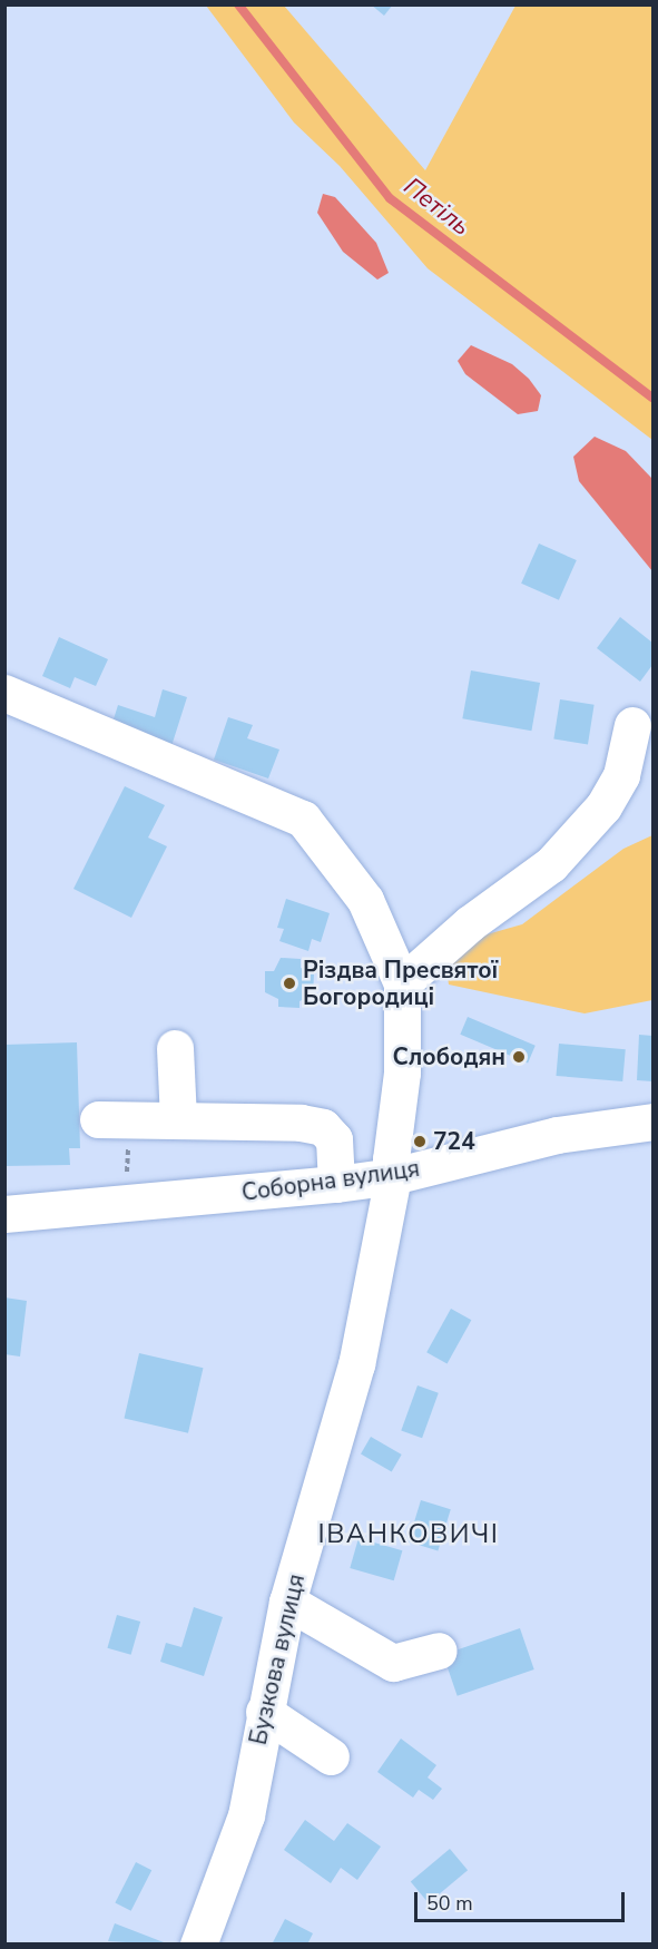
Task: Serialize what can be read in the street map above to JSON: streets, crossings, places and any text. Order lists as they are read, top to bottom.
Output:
{
  "streets": {
    "street": ["Соборна вулиця", "Бузкова вулиця"]
  },
  "crossings": [
    ["Соборна вулиця", "Бузкова вулиця"]
  ],
  "districts": ["ІВАНКОВИЧІ"],
  "water": ["Петіль"],
  "places": ["Різдва Пресвятої Богородиці", "Слободян", "724"],
  "scale_bar": "50 m"
}
